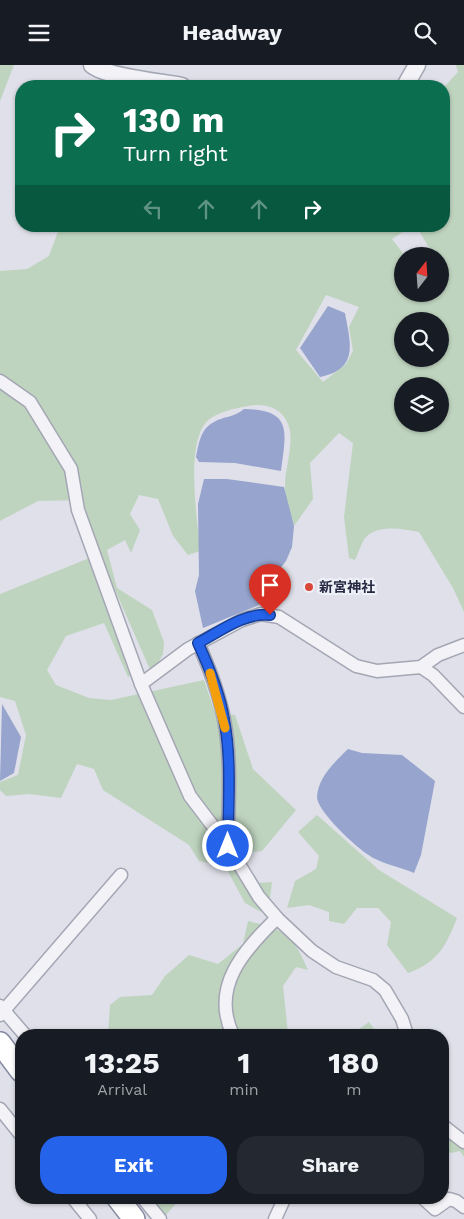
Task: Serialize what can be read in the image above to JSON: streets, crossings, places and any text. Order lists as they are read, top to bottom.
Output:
{
  "places": ["新宮神社"],
  "north": "top",
  "page": {
    "header": "Headway",
    "turn": ["130 m", "Turn right"],
    "eta": [
      "13:25",
      "Arrival",
      "1",
      "min",
      "180",
      "m"
    ],
    "buttons": ["Exit", "Share"]
  }
}
